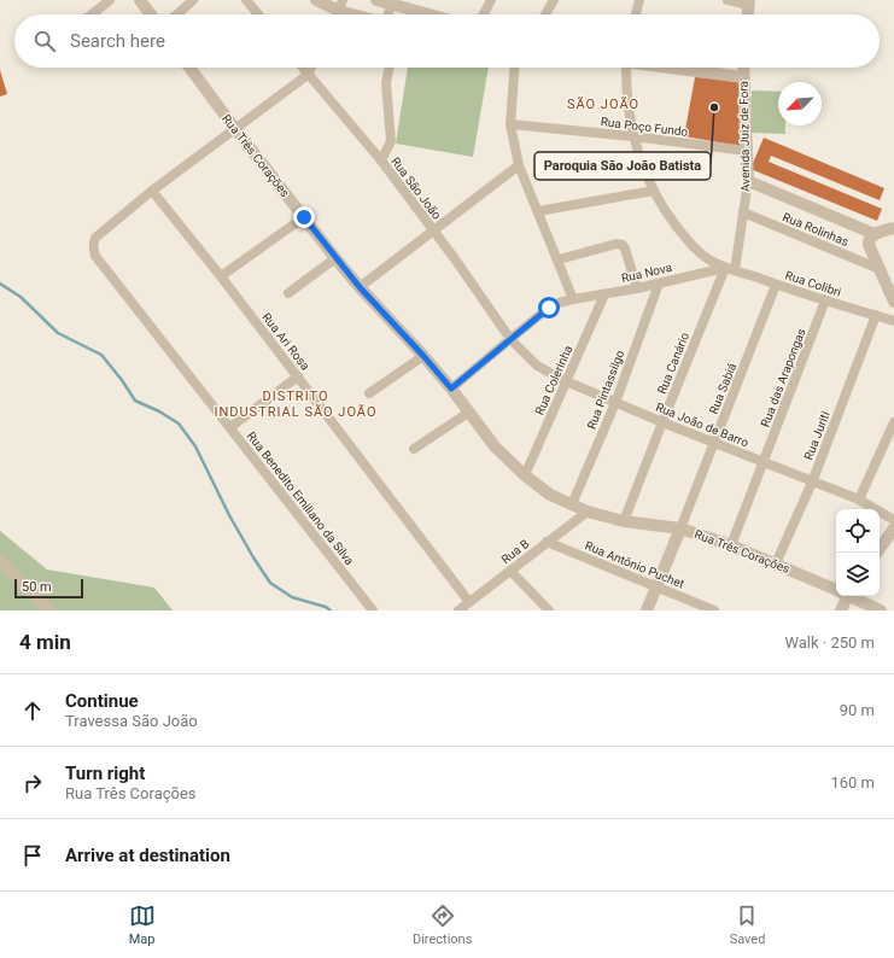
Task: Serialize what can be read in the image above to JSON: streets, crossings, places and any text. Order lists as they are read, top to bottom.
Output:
{
  "streets": {
    "street": [
      "Rua Poço Fundo",
      "Avenida Juiz de Fora",
      "Rua Três Corações",
      "Rua São João",
      "Rua Rolinhas",
      "Rua Nova",
      "Rua Colibri",
      "Rua Ari Rosa",
      "Rua Canário",
      "Rua das Arapongas",
      "Rua Colerinha",
      "Rua Sabiá",
      "Rua Pintassilgo",
      "Rua João de Barro",
      "Rua Juriti",
      "Rua Benedito Emiliano da Silva",
      "Rua B",
      "Rua Antônio Puchet"
    ]
  },
  "crossings": [
    ["Rua Poço Fundo", "Avenida Juiz de Fora"],
    ["Rua Poço Fundo", "Rua Colibri"],
    ["Avenida Juiz de Fora", "Rua Rolinhas"],
    ["Avenida Juiz de Fora", "Rua Nova"],
    ["Avenida Juiz de Fora", "Rua Colibri"],
    ["Avenida Juiz de Fora", "Rua Canário"],
    ["Rua Três Corações", "Rua Nova"],
    ["Rua Três Corações", "Rua Canário"],
    ["Rua Três Corações", "Rua das Arapongas"],
    ["Rua Três Corações", "Rua Colerinha"],
    ["Rua Três Corações", "Rua Sabiá"],
    ["Rua Três Corações", "Rua Pintassilgo"],
    ["Rua Três Corações", "Rua Juriti"],
    ["Rua Três Corações", "Rua B"],
    ["Rua São João", "Rua Nova"],
    ["Rua São João", "Rua João de Barro"],
    ["Rua Nova", "Rua Colibri"],
    ["Rua Nova", "Rua Canário"],
    ["Rua Nova", "Rua Colerinha"],
    ["Rua Nova", "Rua Pintassilgo"],
    ["Rua Nova", "Rua João de Barro"],
    ["Rua Colibri", "Rua Canário"],
    ["Rua Colibri", "Rua das Arapongas"],
    ["Rua Colibri", "Rua Sabiá"],
    ["Rua Colibri", "Rua Juriti"],
    ["Rua Ari Rosa", "Rua Benedito Emiliano da Silva"],
    ["Rua Ari Rosa", "Rua B"],
    ["Rua Canário", "Rua João de Barro"],
    ["Rua das Arapongas", "Rua João de Barro"],
    ["Rua Colerinha", "Rua João de Barro"],
    ["Rua Sabiá", "Rua João de Barro"],
    ["Rua Pintassilgo", "Rua João de Barro"],
    ["Rua João de Barro", "Rua Juriti"],
    ["Rua B", "Rua Antônio Puchet"]
  ],
  "districts": ["SÃO JOÃO", "DISTRITO INDUSTRIAL SÃO JOÃO"],
  "places": ["Paroquia São João Batista"],
  "scale_bar": "50 m",
  "north": "bottom left",
  "page": {
    "search": "Search here",
    "scale": "50 m",
    "heading": ["4 min", "Walk · 250 m"],
    "list": [
      ["Continue", "Travessa São João", "90 m"],
      ["Turn right", "Rua Três Corações", "160 m"],
      "Arrive at destination"
    ],
    "nav": ["Map", "Directions", "Saved"]
  }
}
